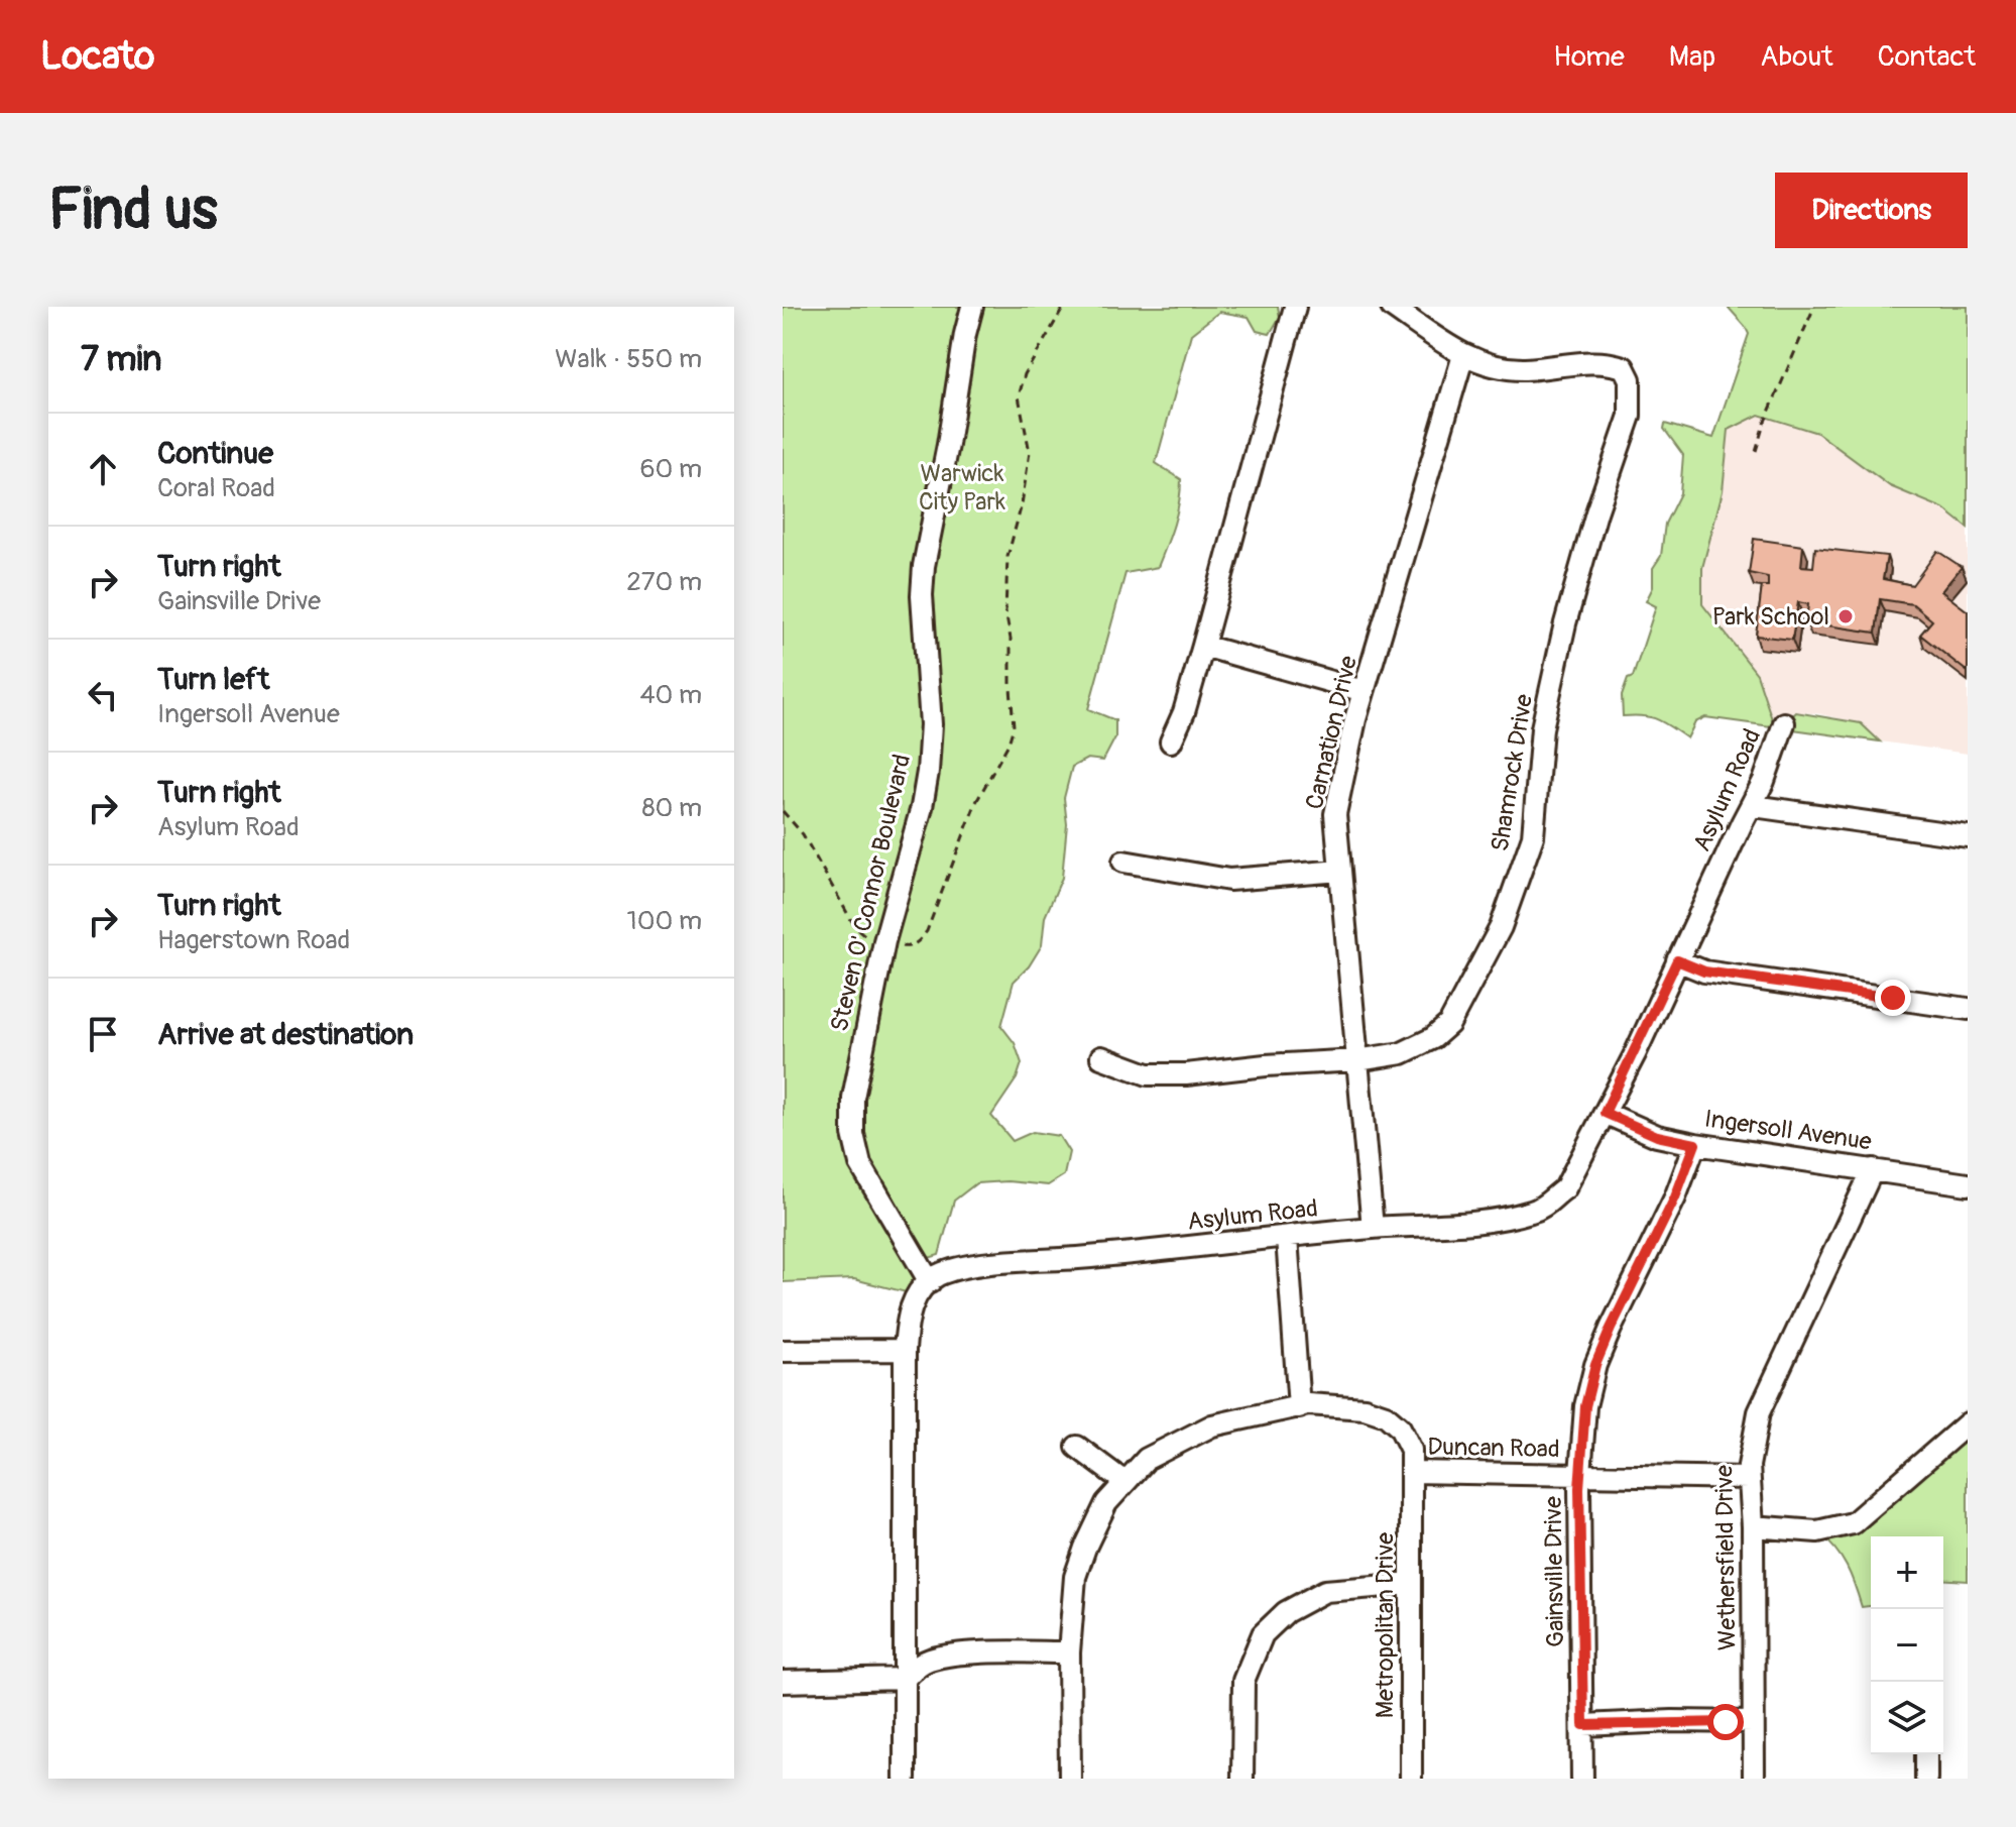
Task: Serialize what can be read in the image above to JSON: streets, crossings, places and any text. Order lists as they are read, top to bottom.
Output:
{
  "streets": {
    "street": [
      "Carnation Drive",
      "Shamrock Drive",
      "Asylum Road",
      "Steven O' Connor Boulevard",
      "Ingersoll Avenue",
      "Duncan Road",
      "Wethersfield Drive",
      "Gainsville Drive",
      "Metropolitan Drive"
    ]
  },
  "crossings": [
    ["Carnation Drive", "Shamrock Drive"],
    ["Carnation Drive", "Asylum Road"],
    ["Asylum Road", "Steven O' Connor Boulevard"],
    ["Asylum Road", "Ingersoll Avenue"],
    ["Ingersoll Avenue", "Wethersfield Drive"],
    ["Ingersoll Avenue", "Gainsville Drive"],
    ["Duncan Road", "Wethersfield Drive"],
    ["Duncan Road", "Gainsville Drive"],
    ["Duncan Road", "Metropolitan Drive"]
  ],
  "parks": ["Warwick City Park"],
  "places": ["Park School"],
  "page": {
    "header": "Locato",
    "nav": [
      "Home",
      "Map",
      "About",
      "Contact"
    ],
    "buttons": "Directions",
    "title": "Find us",
    "heading": ["7 min", "Walk · 550 m"],
    "list": [
      ["Continue", "Coral Road", "60 m"],
      ["Turn right", "Gainsville Drive", "270 m"],
      ["Turn left", "Ingersoll Avenue", "40 m"],
      ["Turn right", "Asylum Road", "80 m"],
      ["Turn right", "Hagerstown Road", "100 m"],
      "Arrive at destination"
    ],
    "map_buttons": ["+", "−"]
  }
}
